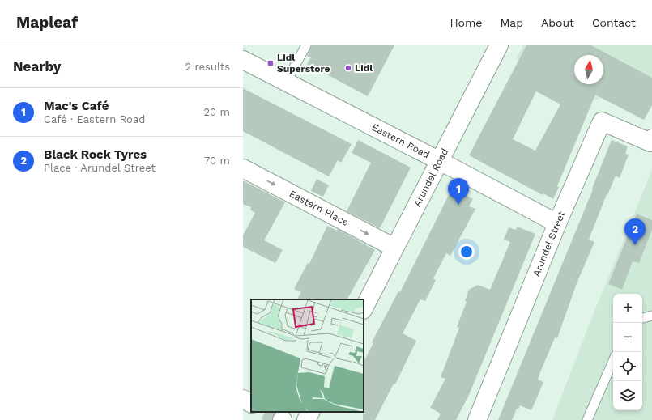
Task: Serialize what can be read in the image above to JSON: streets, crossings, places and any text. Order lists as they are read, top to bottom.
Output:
{
  "streets": {
    "street": [
      "Eastern Road",
      "Arundel Road",
      "Eastern Place",
      "Arundel Street"
    ]
  },
  "crossings": [
    ["Eastern Road", "Arundel Road"],
    ["Eastern Road", "Arundel Street"],
    ["Arundel Road", "Eastern Place"]
  ],
  "one_way": ["Eastern Place"],
  "places": {
    "transit": ["Lidl Superstore"],
    "other": ["Lidl"]
  },
  "north": "top",
  "page": {
    "header": "Mapleaf",
    "nav": [
      "Home",
      "Map",
      "About",
      "Contact"
    ],
    "heading": ["Nearby", "2 results"],
    "list": [
      {
        "mark": "1",
        "name": "Mac's Café",
        "note": "Café · Eastern Road",
        "value": "20 m"
      },
      {
        "mark": "2",
        "name": "Black Rock Tyres",
        "note": "Place · Arundel Street",
        "value": "70 m"
      }
    ],
    "pins": ["1", "2"],
    "map_buttons": ["+", "−"]
  }
}
